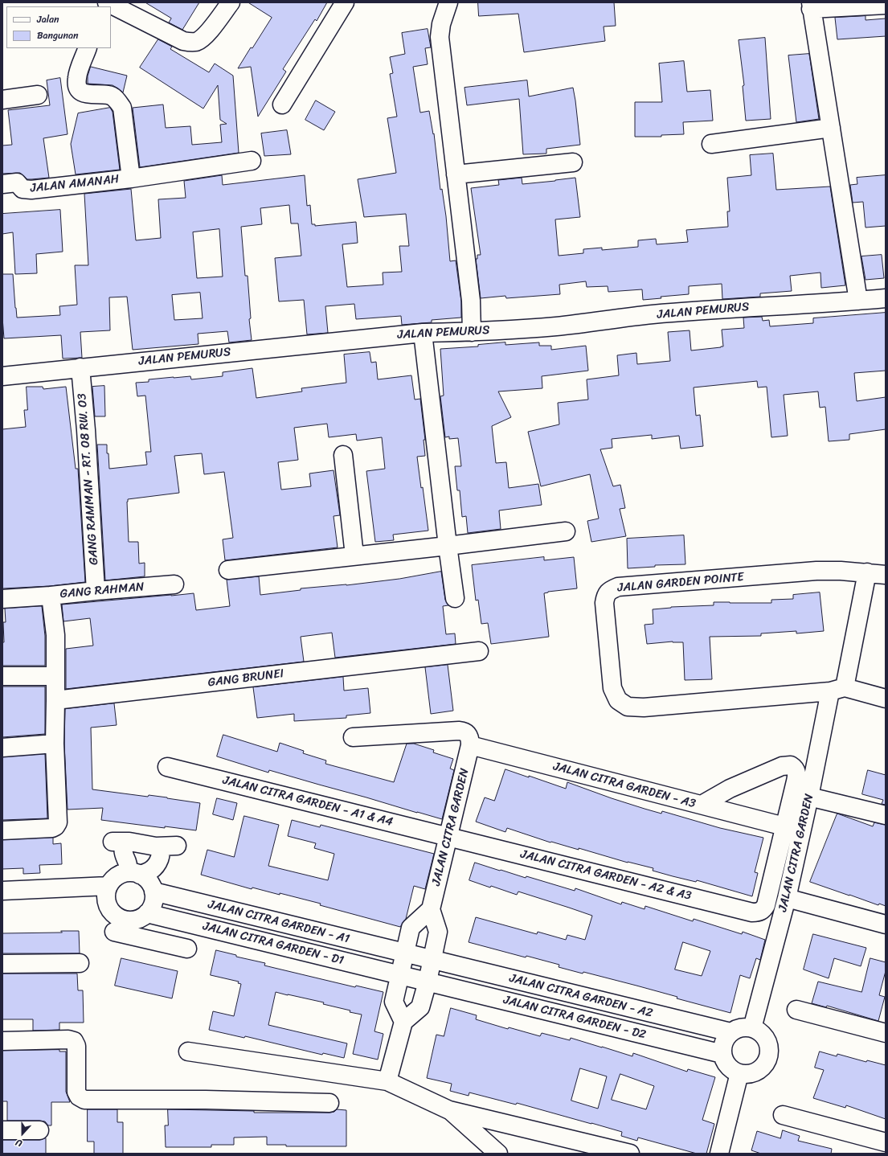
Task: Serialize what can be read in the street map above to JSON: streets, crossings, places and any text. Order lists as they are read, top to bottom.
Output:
{
  "streets": {
    "street": [
      "JALAN AMANAH",
      "JALAN PEMURUS",
      "GANG RAMMAN - RT. 08 RW. 03",
      "JALAN GARDEN POINTE",
      "GANG RAHMAN",
      "GANG BRUNEI",
      "JALAN CITRA GARDEN - A3",
      "JALAN CITRA GARDEN - A1 & A4",
      "JALAN CITRA GARDEN",
      "JALAN CITRA GARDEN - A2 & A3",
      "JALAN CITRA GARDEN - A1",
      "JALAN CITRA GARDEN - D1",
      "JALAN CITRA GARDEN - A2",
      "JALAN CITRA GARDEN - D2"
    ]
  },
  "crossings": [
    ["JALAN PEMURUS", "GANG RAMMAN - RT. 08 RW. 03"],
    ["GANG RAMMAN - RT. 08 RW. 03", "GANG RAHMAN"],
    ["JALAN GARDEN POINTE", "JALAN CITRA GARDEN"],
    ["GANG RAHMAN", "GANG BRUNEI"],
    ["JALAN CITRA GARDEN - A3", "JALAN CITRA GARDEN"],
    ["JALAN CITRA GARDEN - A1 & A4", "JALAN CITRA GARDEN"],
    ["JALAN CITRA GARDEN - A1 & A4", "JALAN CITRA GARDEN - A2 & A3"],
    ["JALAN CITRA GARDEN", "JALAN CITRA GARDEN - A2 & A3"],
    ["JALAN CITRA GARDEN", "JALAN CITRA GARDEN - A2"],
    ["JALAN CITRA GARDEN", "JALAN CITRA GARDEN - D2"],
    ["JALAN CITRA GARDEN - A1", "JALAN CITRA GARDEN - D1"],
    ["JALAN CITRA GARDEN - A1", "JALAN CITRA GARDEN - A2"],
    ["JALAN CITRA GARDEN - D1", "JALAN CITRA GARDEN - D2"],
    ["JALAN CITRA GARDEN - A2", "JALAN CITRA GARDEN - D2"]
  ],
  "legend": ["Jalan", "Bangunan"],
  "north": "bottom"
}
